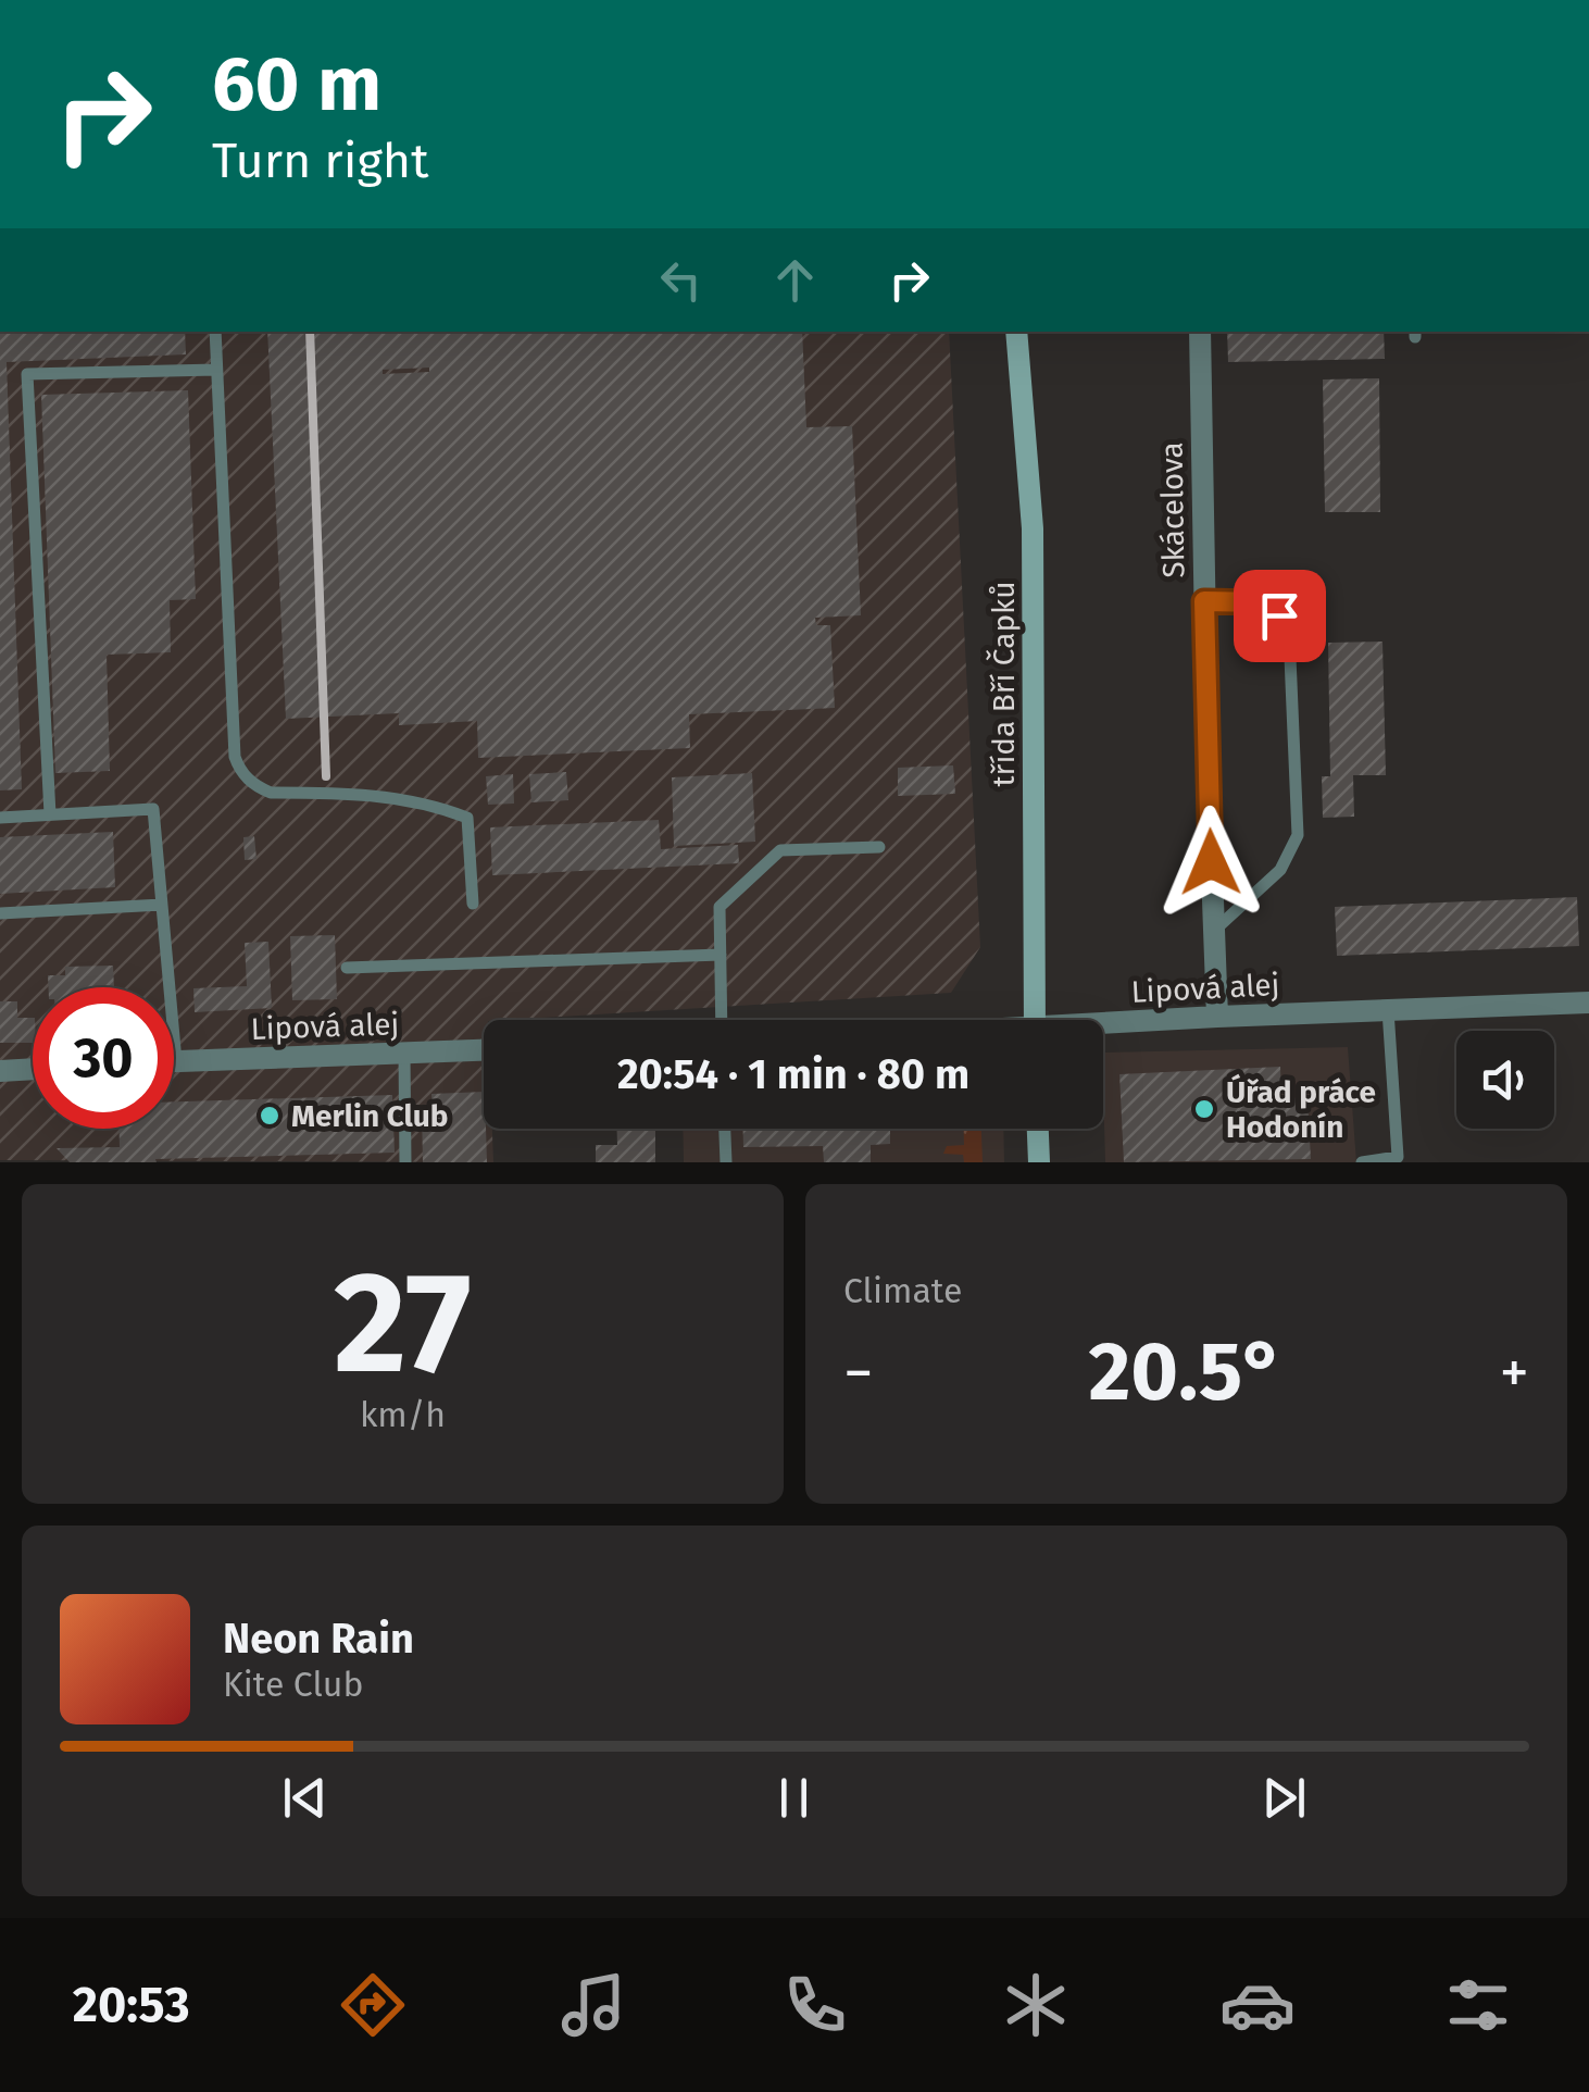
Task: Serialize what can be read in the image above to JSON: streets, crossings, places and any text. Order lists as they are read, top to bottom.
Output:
{
  "streets": {
    "street": ["Skácelova", "třída Bří Čapků", "Lipová alej"]
  },
  "crossings": [
    ["Skácelova", "Lipová alej"]
  ],
  "places": ["Úřad práce Hodonín", "Merlin Club"],
  "page": {
    "turn": ["60 m", "Turn right"],
    "limit": "30",
    "trip": "20:54 · 1 min · 80 m",
    "tile": [
      ["27", "km/h"],
      "Climate"
    ],
    "heat": ["−", "20.5°", "+"],
    "song": ["Neon Rain", "Kite Club"],
    "tabs": "20:53"
  }
}
